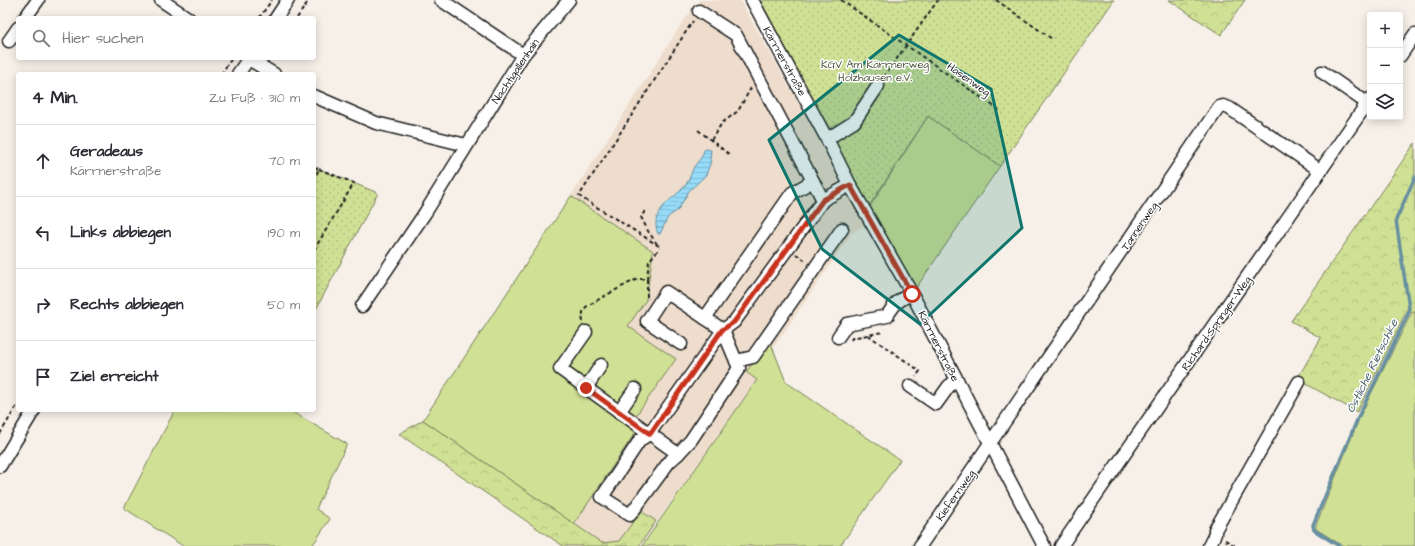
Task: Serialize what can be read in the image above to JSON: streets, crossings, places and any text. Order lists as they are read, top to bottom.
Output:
{
  "streets": {
    "street": [
      "Kärrnerstraße",
      "Nachtigallenhain",
      "Tannenweg",
      "Richard-Springer-Weg",
      "Kiefernweg"
    ],
    "path": ["Hasenweg"]
  },
  "crossings": [
    ["Kärrnerstraße", "Tannenweg"],
    ["Kärrnerstraße", "Kiefernweg"],
    ["Tannenweg", "Richard-Springer-Weg"],
    ["Tannenweg", "Kiefernweg"]
  ],
  "water": ["Östliche Rietschke"],
  "parks": ["KGV Am Kärrnerweg Holzhausen e.V."],
  "page": {
    "map_buttons": ["+", "−"],
    "search": "Hier suchen",
    "heading": ["4 Min.", "Zu Fuß · 310 m"],
    "list": [
      ["Geradeaus", "Kärrnerstraße", "70 m"],
      ["Links abbiegen", "190 m"],
      ["Rechts abbiegen", "50 m"],
      "Ziel erreicht"
    ]
  }
}
